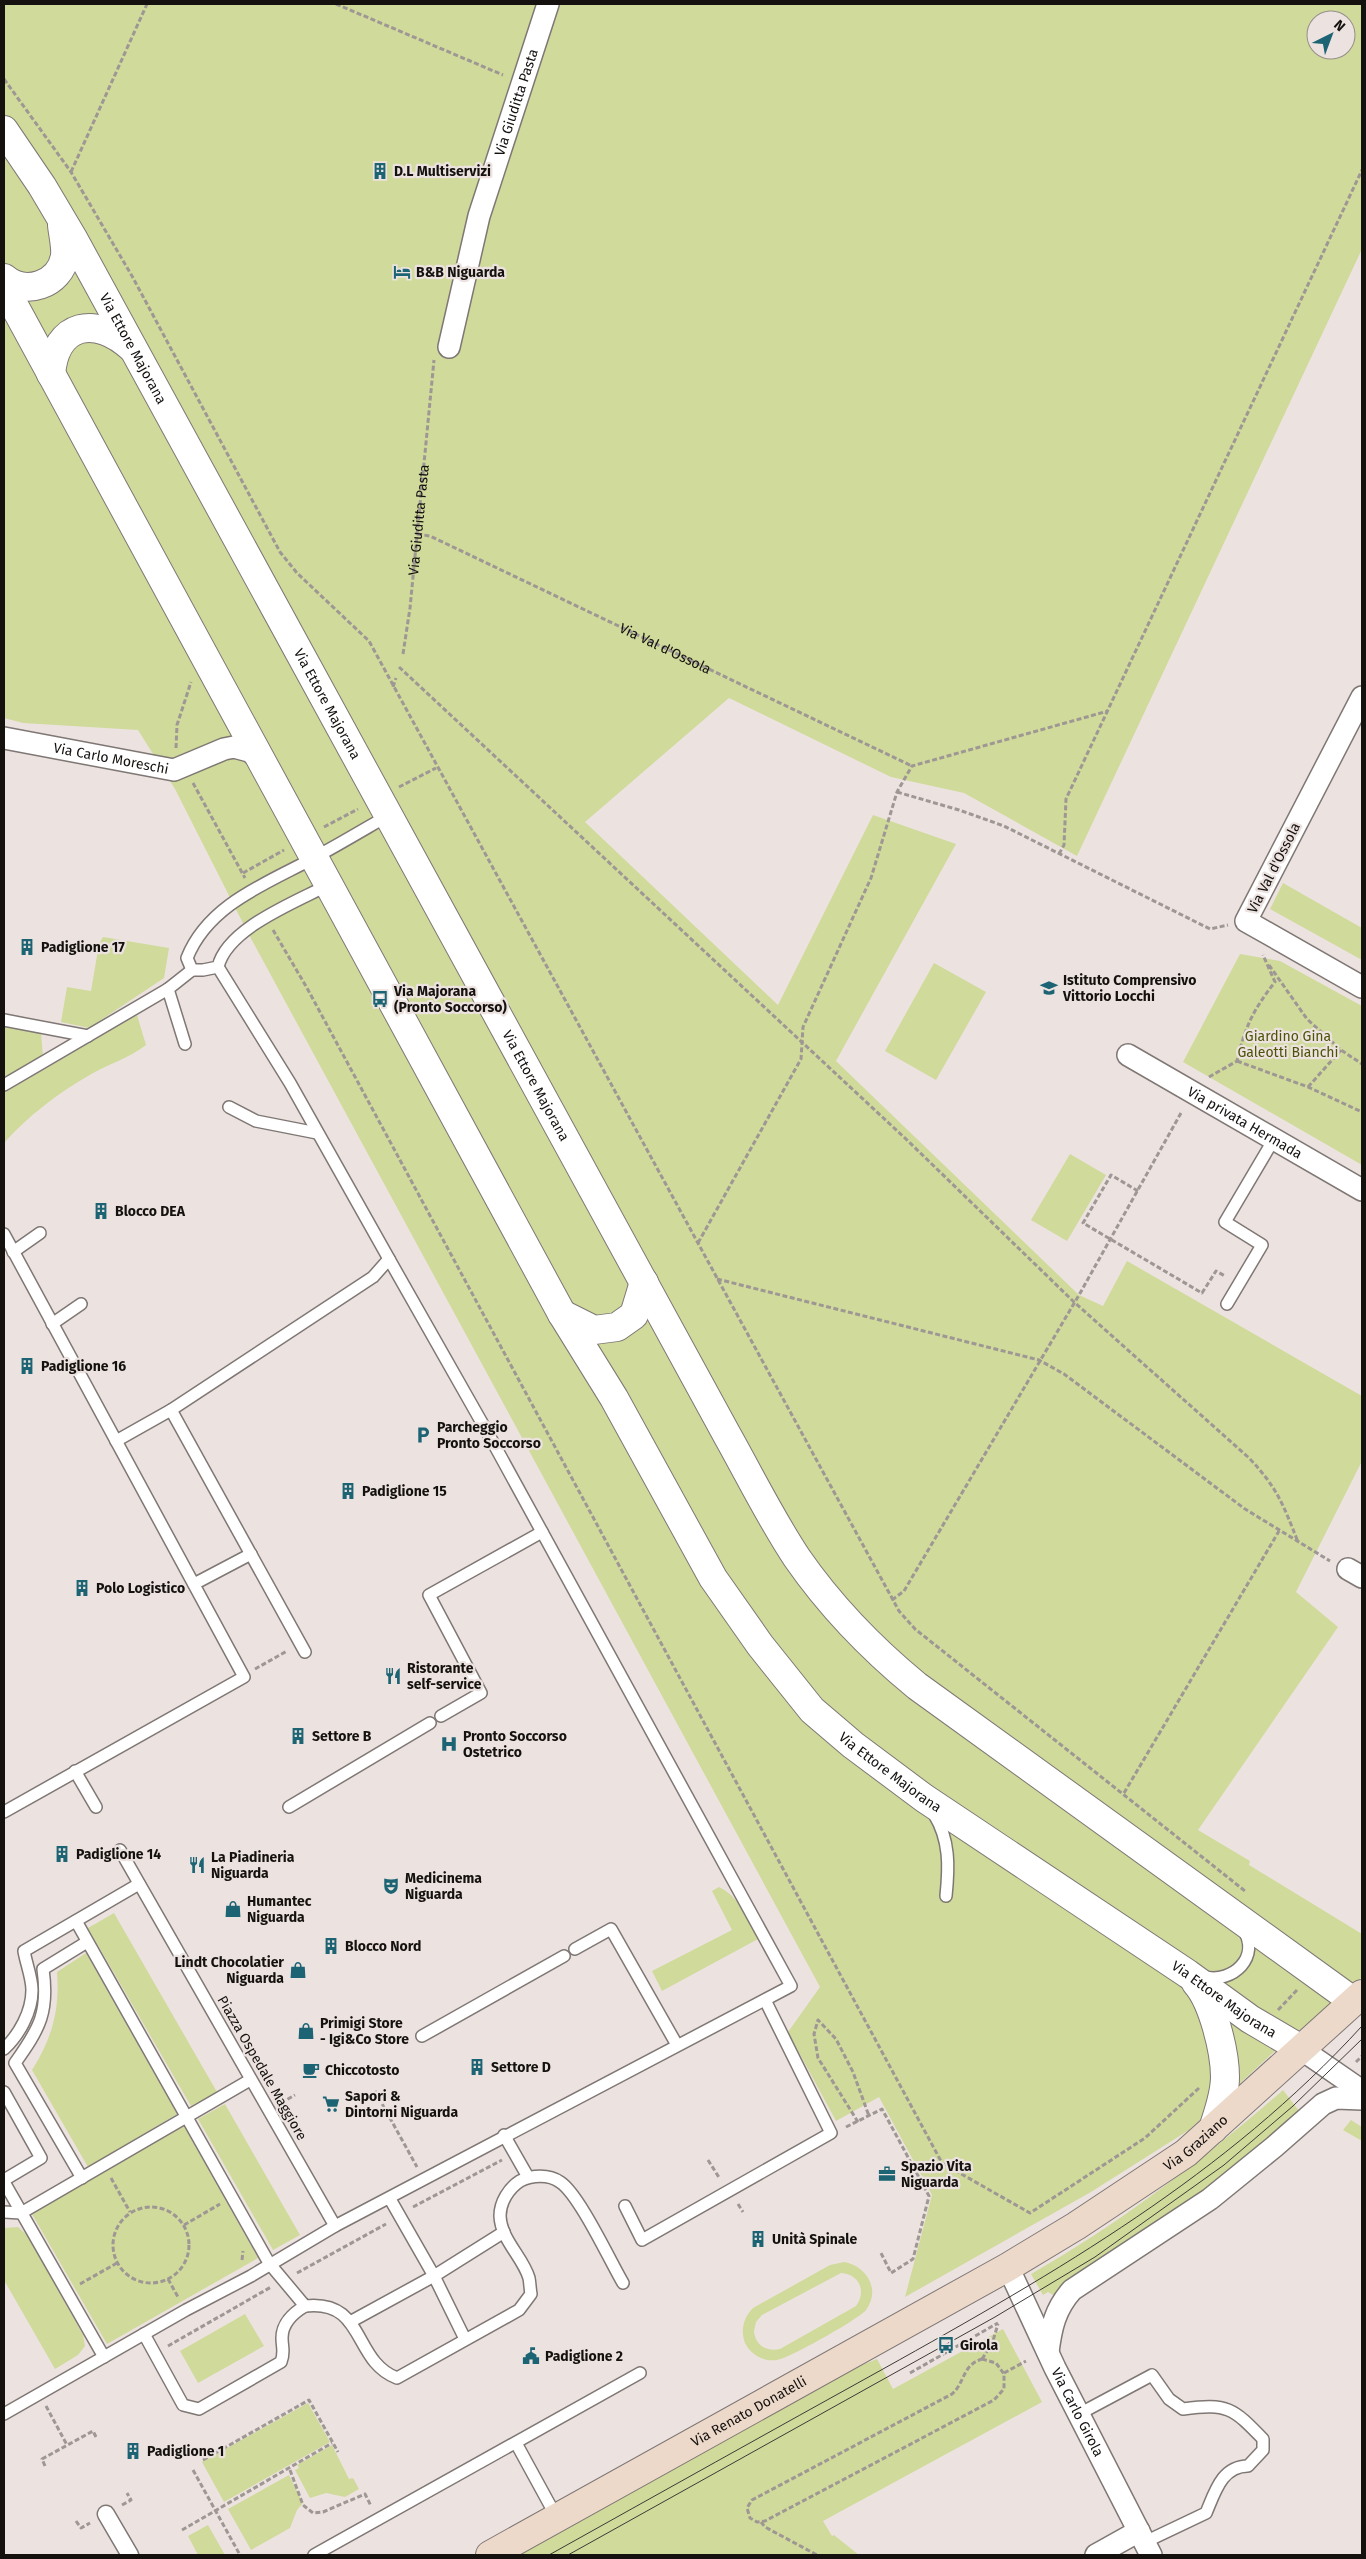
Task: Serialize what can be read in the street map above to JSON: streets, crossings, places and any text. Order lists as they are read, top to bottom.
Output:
{
  "streets": {
    "main road": ["Via Graziano", "Via Renato Donatelli"],
    "street": [
      "Via Giuditta Pasta",
      "Via Ettore Majorana",
      "Via Val d'Ossola",
      "Via Carlo Moreschi",
      "Via privata Hermada",
      "Via Carlo Girola"
    ],
    "lane": ["Piazza Ospedale Maggiore"]
  },
  "crossings": [
    ["Via Giuditta Pasta", "Via Val d'Ossola"],
    ["Via Ettore Majorana", "Via Carlo Moreschi"],
    ["Via Ettore Majorana", "Via Graziano"],
    ["Via Graziano", "Via Renato Donatelli"],
    ["Via Graziano", "Via Carlo Girola"],
    ["Via Renato Donatelli", "Via Carlo Girola"]
  ],
  "parks": ["Giardino Gina Galeotti Bianchi"],
  "places": {
    "building": [
      "D.L Multiservizi",
      "Padiglione 17",
      "Blocco DEA",
      "Padiglione 16",
      "Padiglione 15",
      "Polo Logistico",
      "Settore B",
      "Padiglione 14",
      "Blocco Nord",
      "Settore D",
      "Unità Spinale",
      "Padiglione 1"
    ],
    "hotel": ["B&B Niguarda"],
    "school or university": ["Istituto Comprensivo Vittorio Locchi"],
    "bus stop": ["Via Majorana (Pronto Soccorso)", "Girola"],
    "parking": ["Parcheggio Pronto Soccorso"],
    "restaurant": ["Ristorante self-service", "La Piadineria Niguarda"],
    "hospital": ["Pronto Soccorso Ostetrico"],
    "theatre": ["Medicinema Niguarda"],
    "shop": ["Humantec Niguarda", "Lindt Chocolatier Niguarda", "Primigi Store - Igi&Co Store"],
    "cafe": ["Chiccotosto"],
    "supermarket": ["Sapori & Dintorni Niguarda"],
    "office": ["Spazio Vita Niguarda"],
    "public building": ["Padiglione 2"]
  },
  "north": "top right"
}
